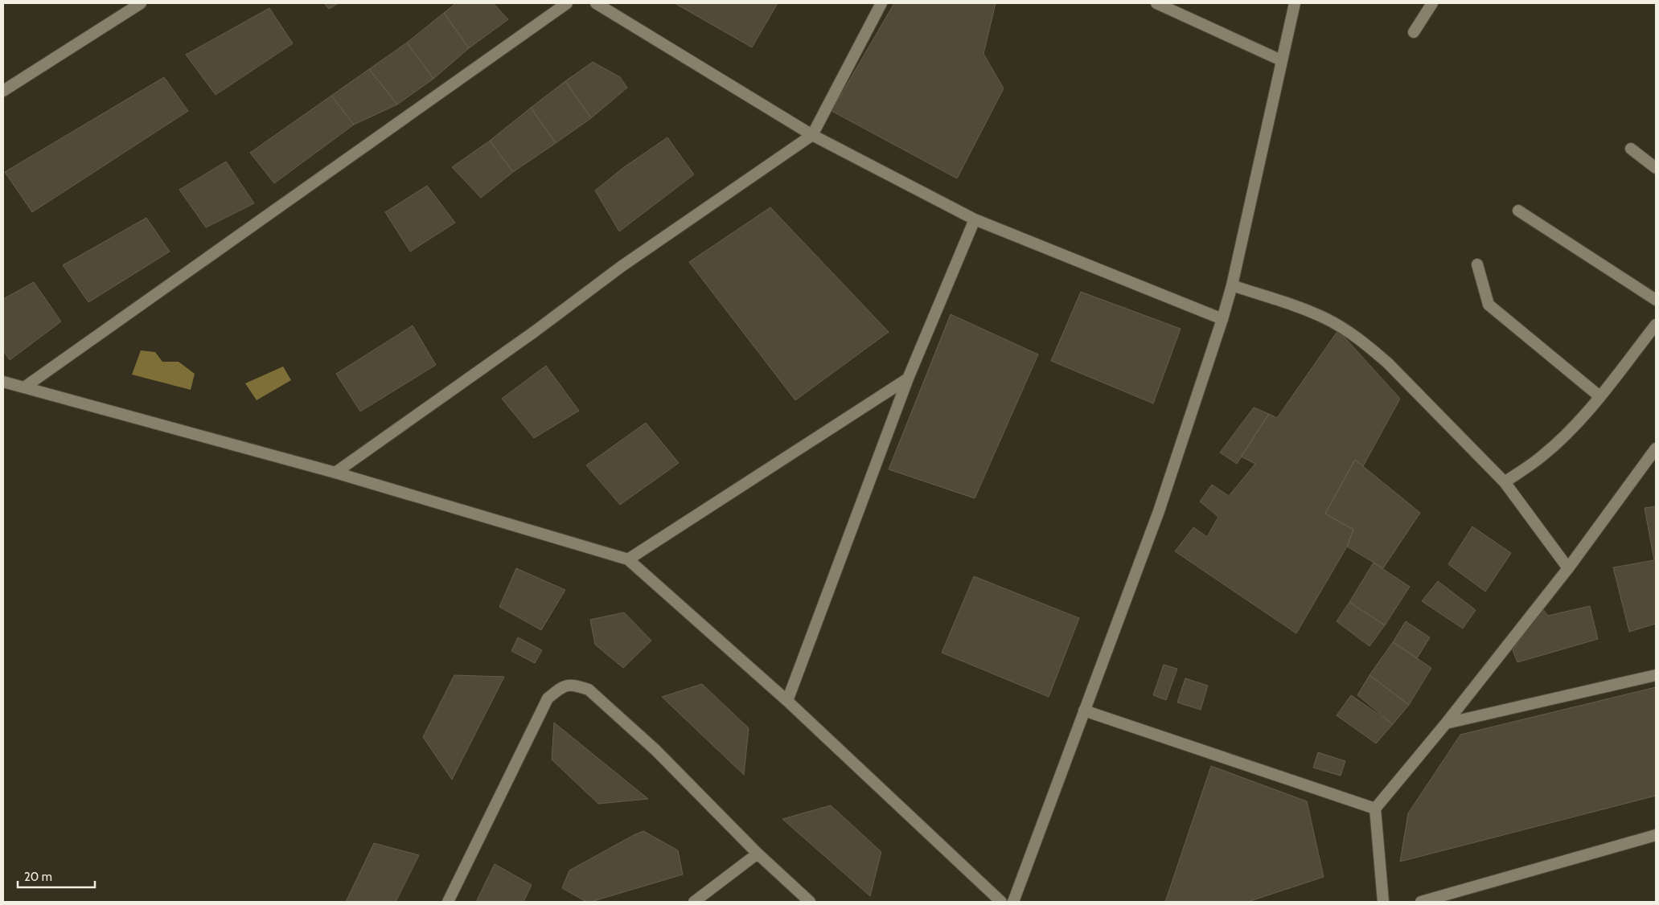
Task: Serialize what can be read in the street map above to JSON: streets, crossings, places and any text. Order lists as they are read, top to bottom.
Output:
{
  "scale_bar": "20 m"
}
